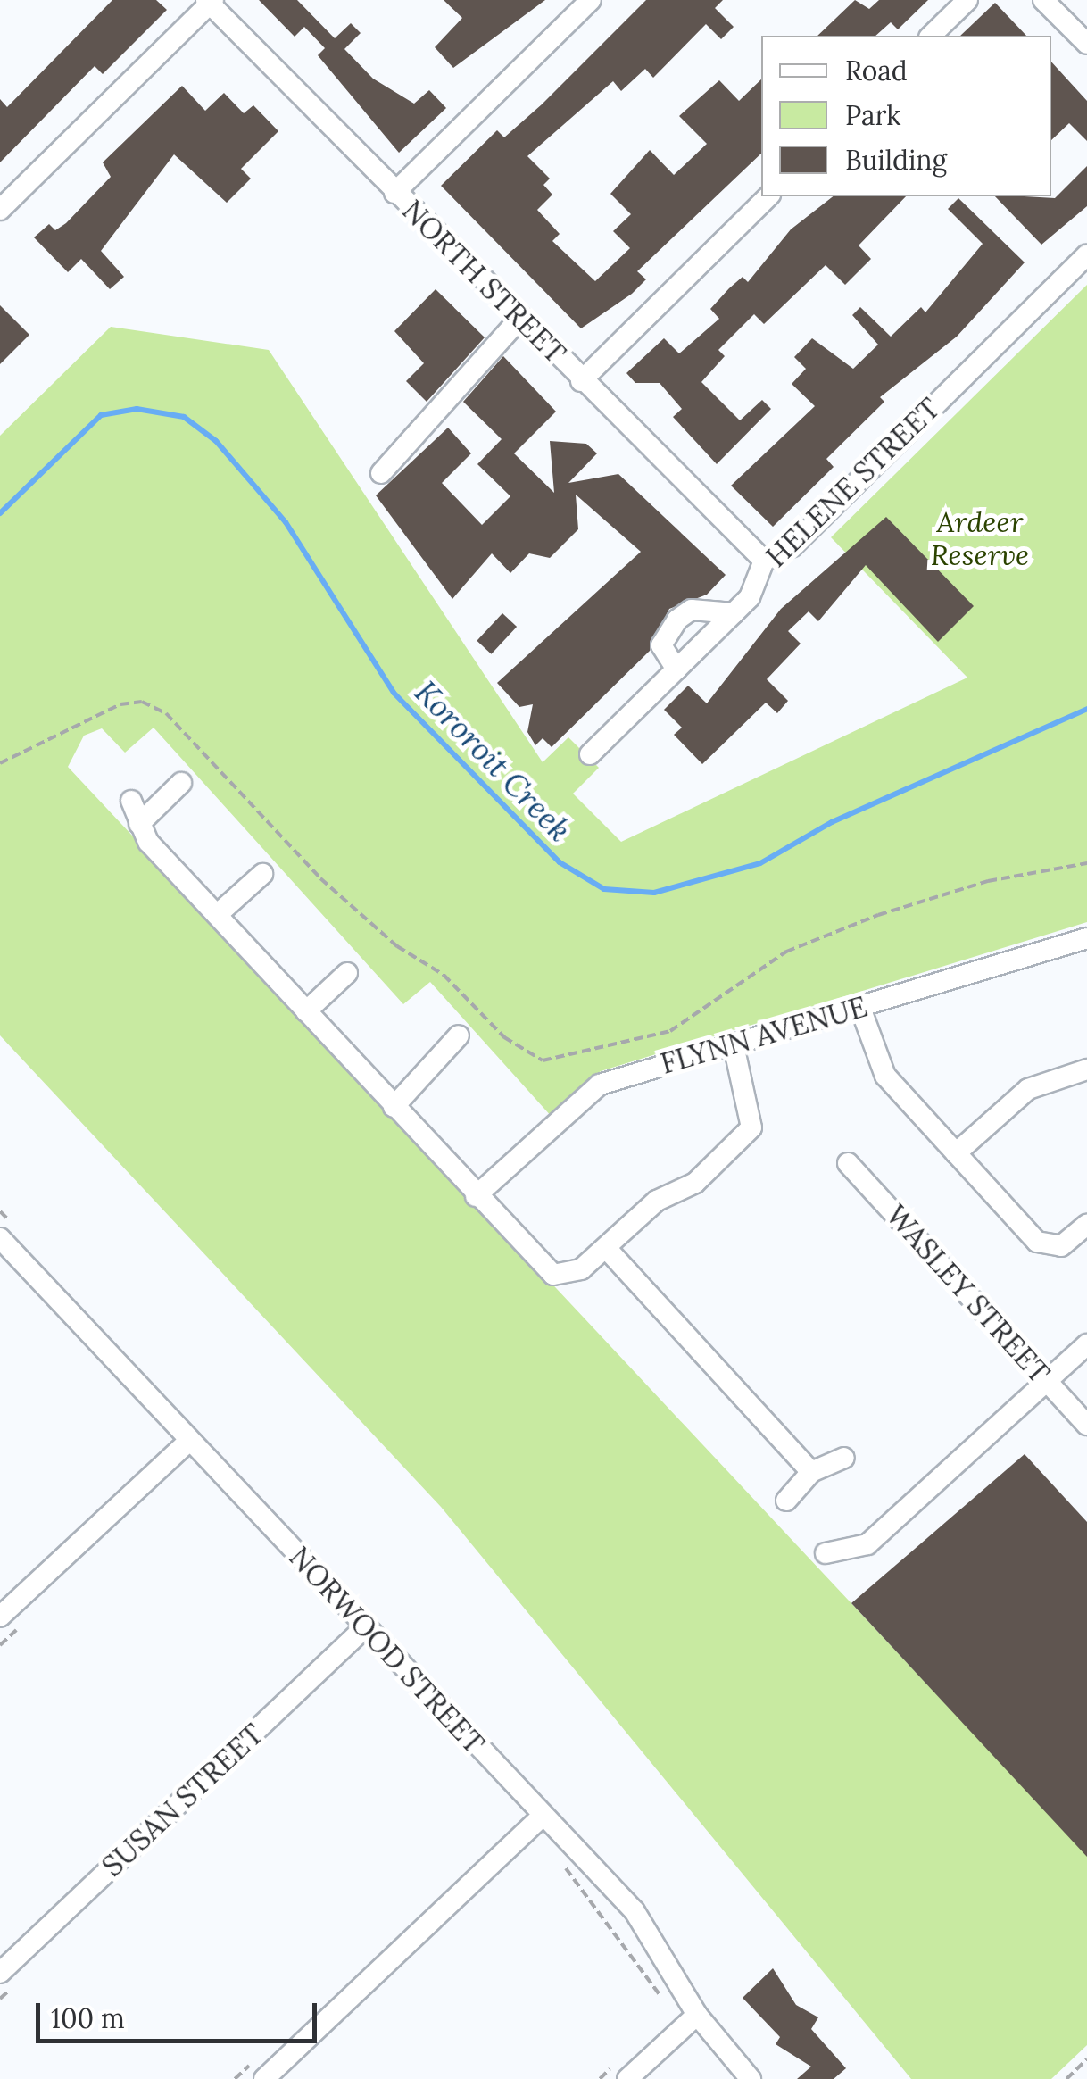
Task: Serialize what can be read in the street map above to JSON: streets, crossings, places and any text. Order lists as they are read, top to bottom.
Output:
{
  "streets": {
    "street": [
      "NORTH STREET",
      "HELENE STREET",
      "FLYNN AVENUE",
      "WASLEY STREET",
      "NORWOOD STREET",
      "SUSAN STREET"
    ]
  },
  "crossings": [
    ["NORTH STREET", "HELENE STREET"],
    ["NORWOOD STREET", "SUSAN STREET"]
  ],
  "water": ["Kororoit Creek"],
  "parks": ["Ardeer Reserve"],
  "legend": ["Road", "Park", "Building"],
  "scale_bar": "100 m"
}
